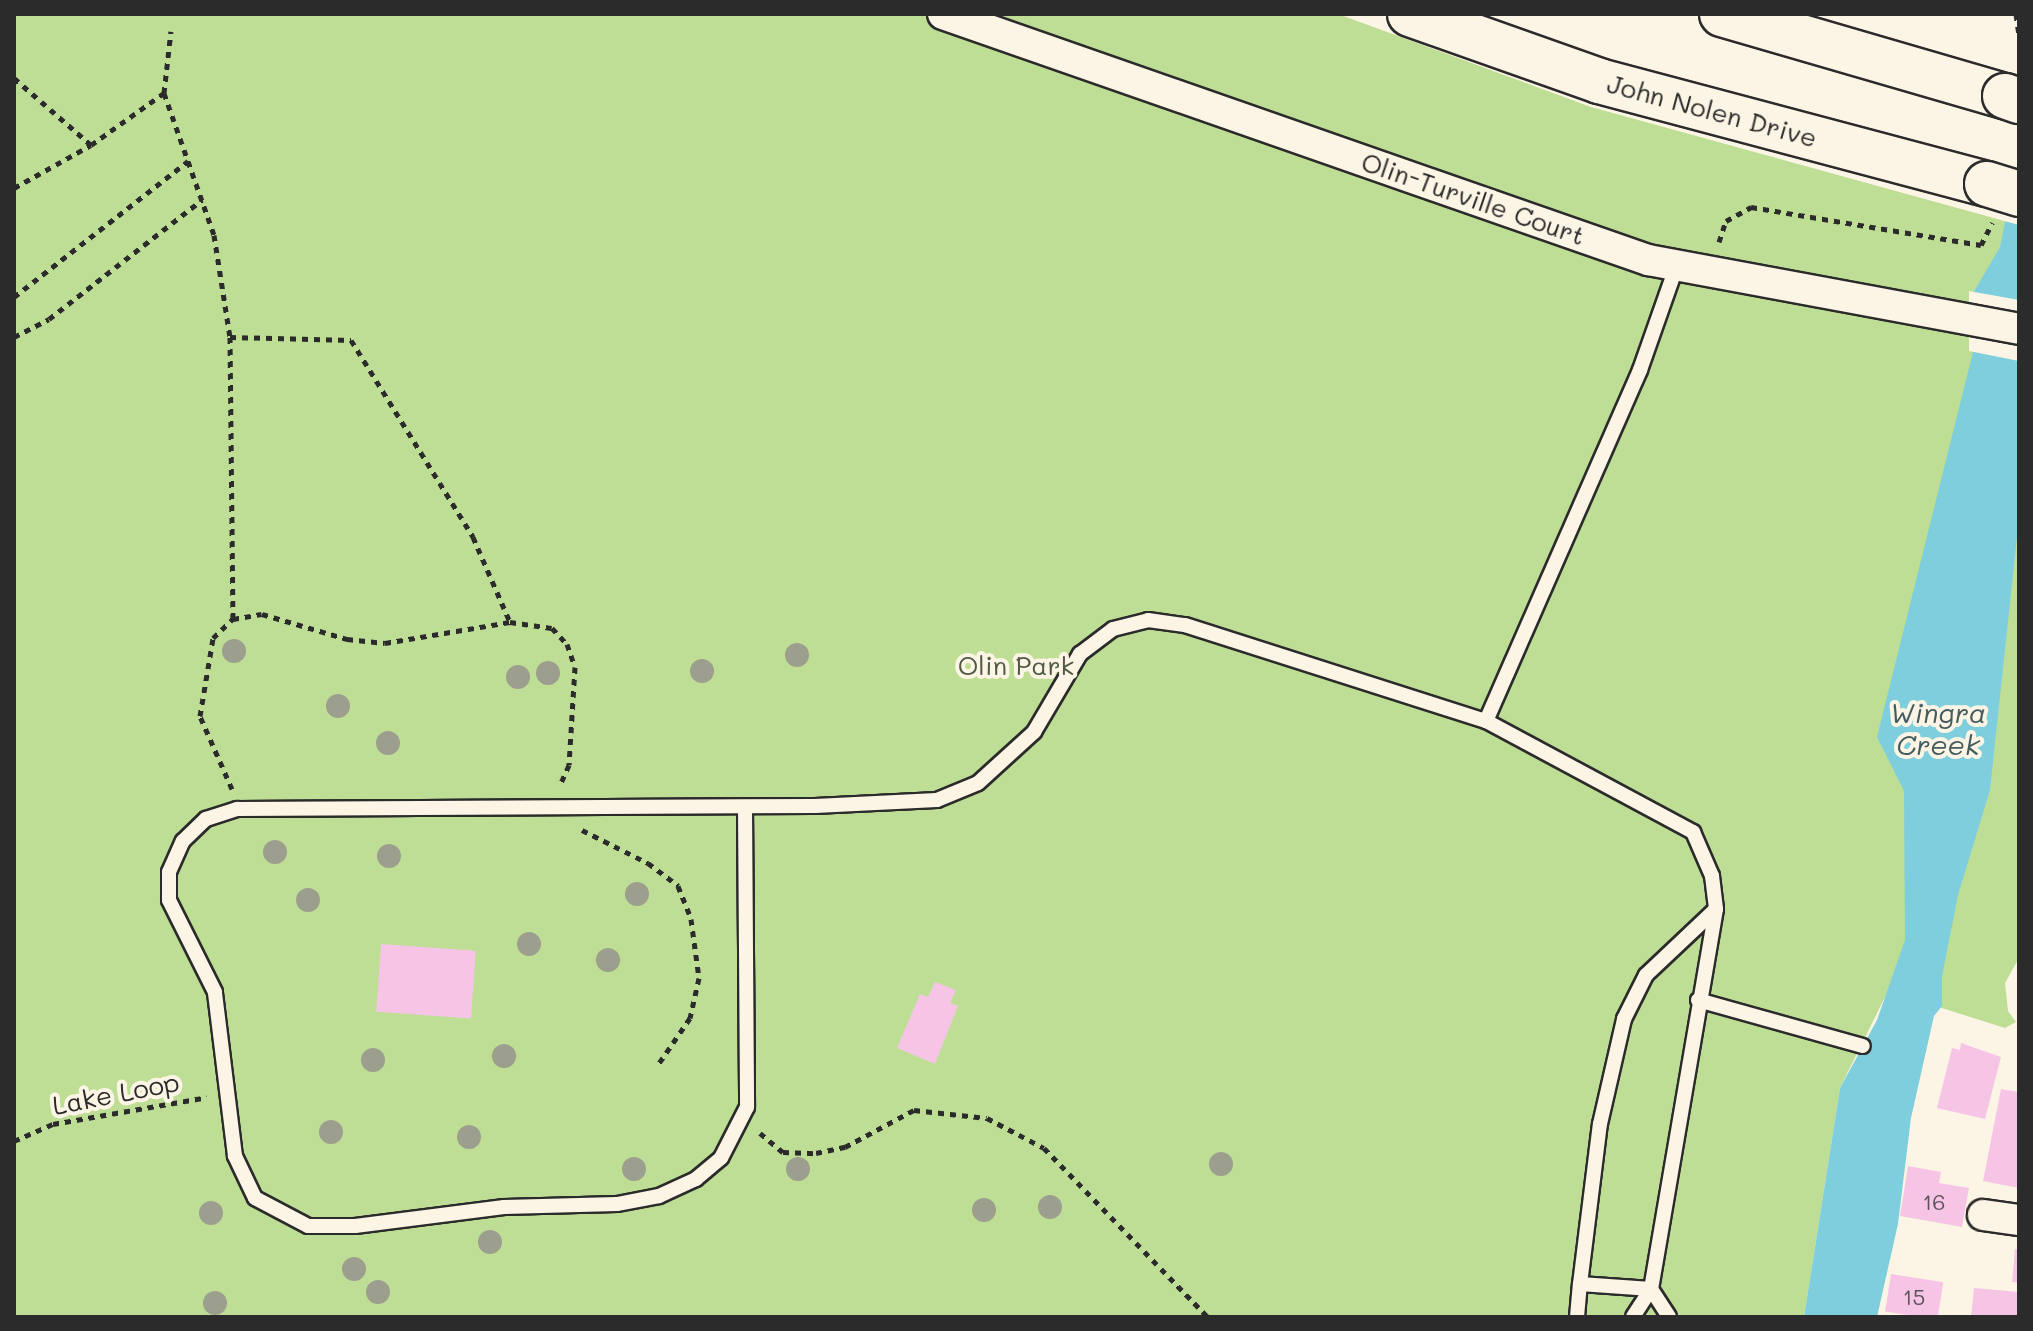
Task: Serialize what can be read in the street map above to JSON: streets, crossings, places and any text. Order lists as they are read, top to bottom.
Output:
{
  "streets": {
    "main road": ["John Nolen Drive"],
    "street": ["Olin-Turville Court"],
    "path": ["Lake Loop"]
  },
  "water": ["Wingra Creek"],
  "parks": ["Olin Park"],
  "house_numbers": ["16", "15"]
}
